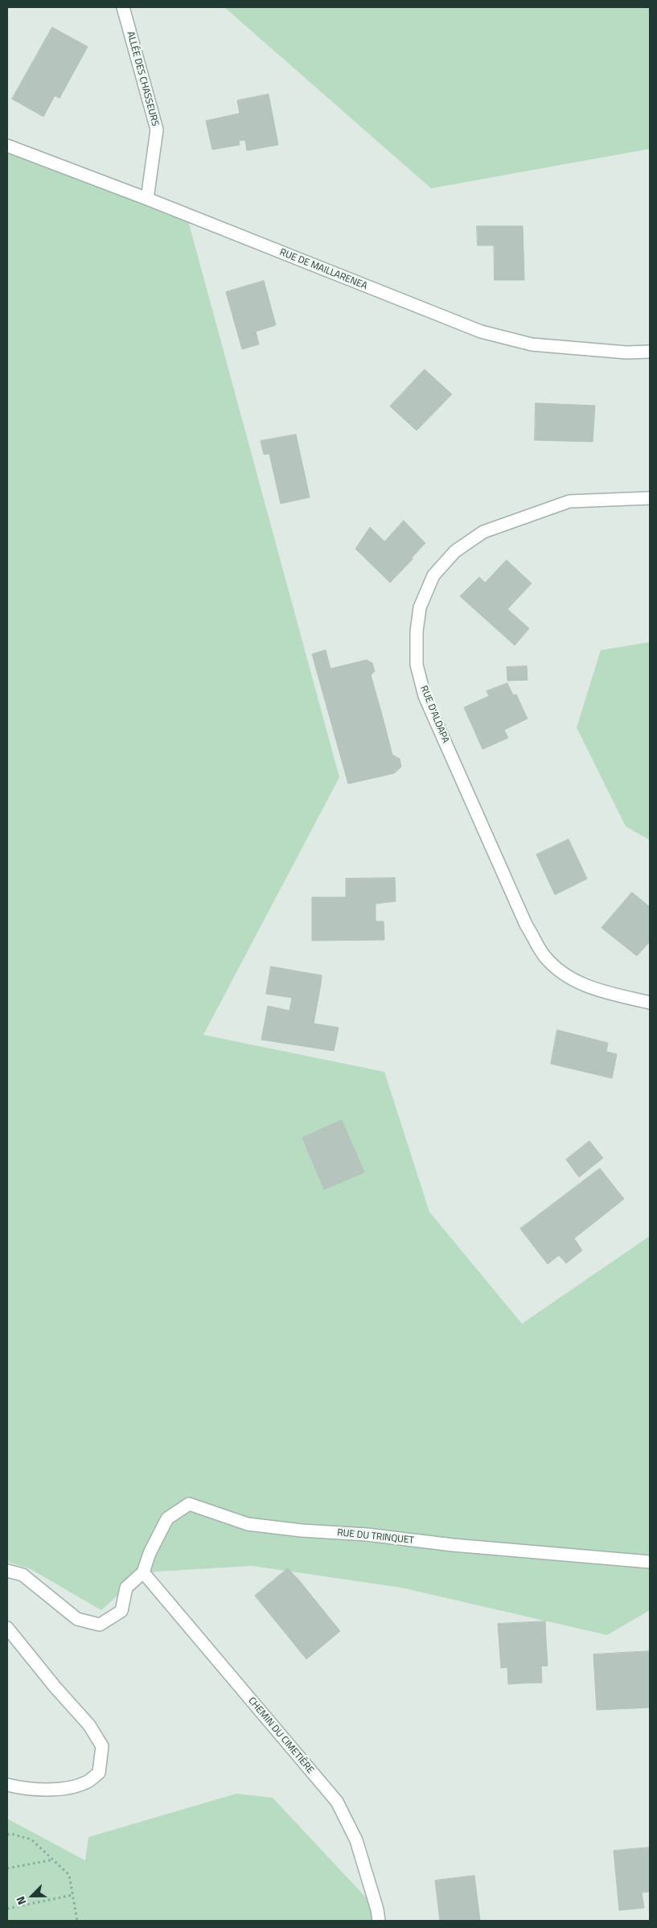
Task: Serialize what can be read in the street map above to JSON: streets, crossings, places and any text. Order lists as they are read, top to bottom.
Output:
{
  "streets": {
    "street": [
      "ALLÉE DES CHASSEURS",
      "RUE DE MAILLARENEA",
      "RUE D'ALDAPA",
      "RUE DU TRINQUET",
      "CHEMIN DU CIMETIÈRE"
    ]
  },
  "crossings": [
    ["ALLÉE DES CHASSEURS", "RUE DE MAILLARENEA"],
    ["RUE DU TRINQUET", "CHEMIN DU CIMETIÈRE"]
  ],
  "north": "bottom left"
}
